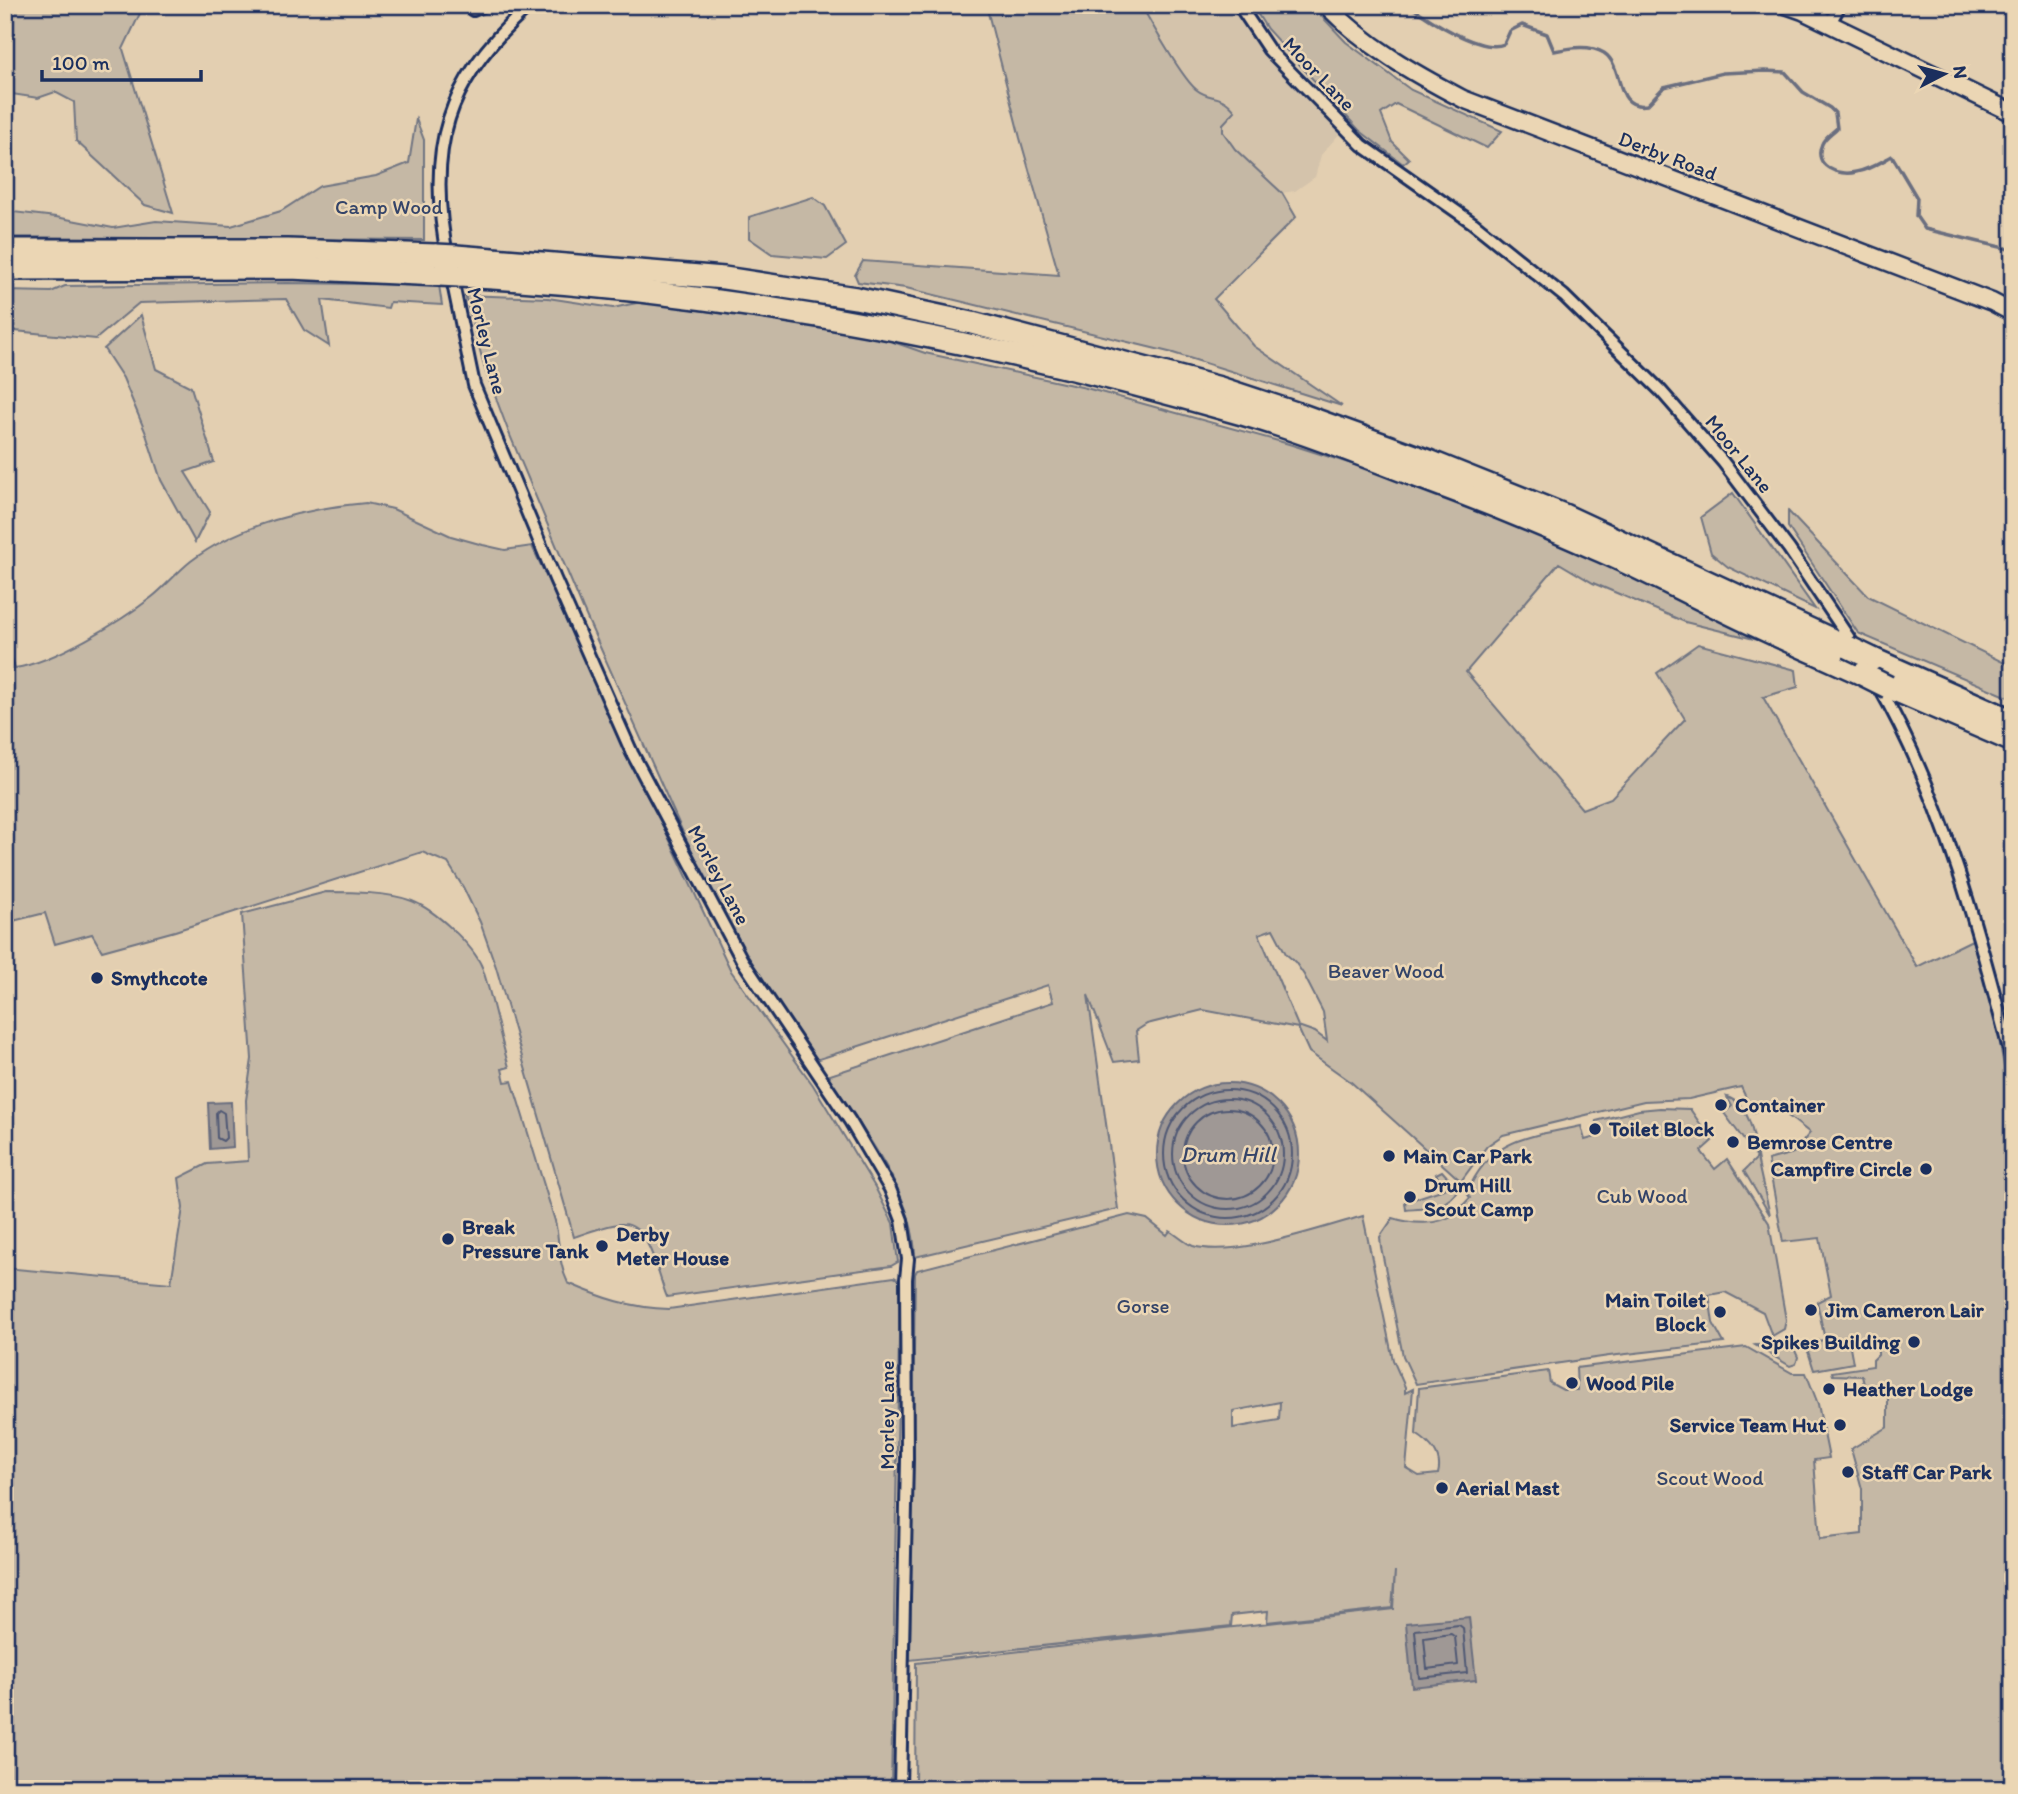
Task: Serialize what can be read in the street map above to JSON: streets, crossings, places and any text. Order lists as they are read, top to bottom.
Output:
{
  "streets": {
    "main road": ["Derby Road"],
    "street": ["Moor Lane", "Morley Lane"]
  },
  "water": ["Drum Hill"],
  "parks": [
    "Camp Wood",
    "Beaver Wood",
    "Cub Wood",
    "Gorse",
    "Scout Wood"
  ],
  "places": [
    "Smythcote",
    "Container",
    "Toilet Block",
    "Bemrose Centre",
    "Main Car Park",
    "Campfire Circle",
    "Drum Hill Scout Camp",
    "Break Pressure Tank",
    "Derby Meter House",
    "Jim Cameron Lair",
    "Main Toilet Block",
    "Spikes Building",
    "Wood Pile",
    "Heather Lodge",
    "Service Team Hut",
    "Staff Car Park",
    "Aerial Mast"
  ],
  "scale_bar": "100 m",
  "north": "right"
}
